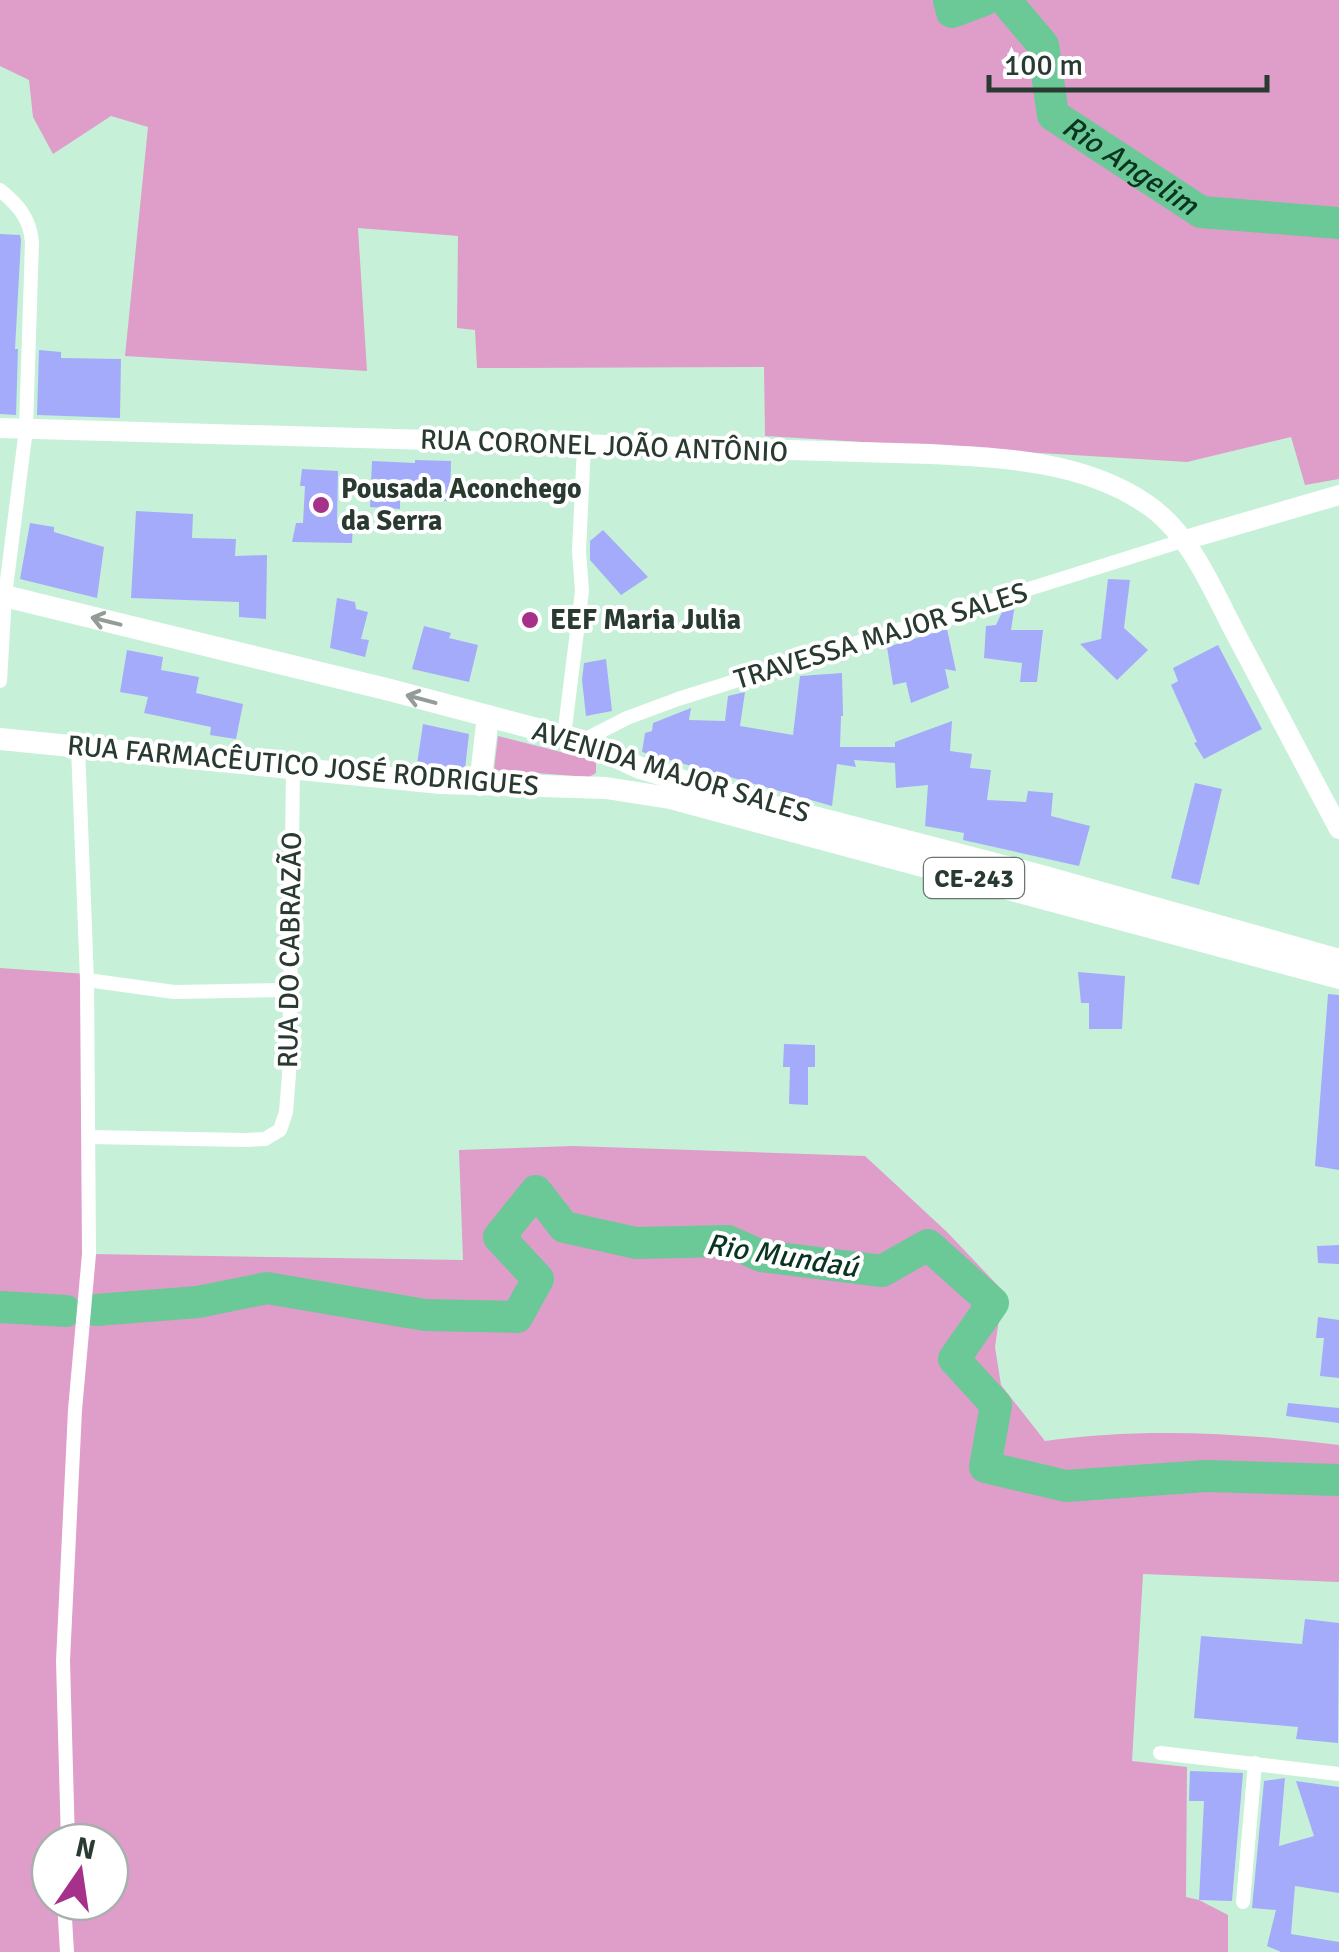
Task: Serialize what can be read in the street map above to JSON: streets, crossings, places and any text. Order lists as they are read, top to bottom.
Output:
{
  "streets": {
    "main road": ["RUA FARMACÊUTICO JOSÉ RODRIGUES", "AVENIDA MAJOR SALES", "CE-243"],
    "street": ["RUA CORONEL JOÃO ANTÔNIO", "TRAVESSA MAJOR SALES", "RUA DO CABRAZÃO"]
  },
  "crossings": [
    ["RUA CORONEL JOÃO ANTÔNIO", "TRAVESSA MAJOR SALES"],
    ["TRAVESSA MAJOR SALES", "AVENIDA MAJOR SALES"],
    ["RUA FARMACÊUTICO JOSÉ RODRIGUES", "AVENIDA MAJOR SALES"],
    ["RUA FARMACÊUTICO JOSÉ RODRIGUES", "RUA DO CABRAZÃO"]
  ],
  "water": ["Rio Angelim", "Rio Mundaú"],
  "places": ["Pousada Aconchego da Serra", "EEF Maria Julia"],
  "scale_bar": "100 m",
  "north": "top"
}
